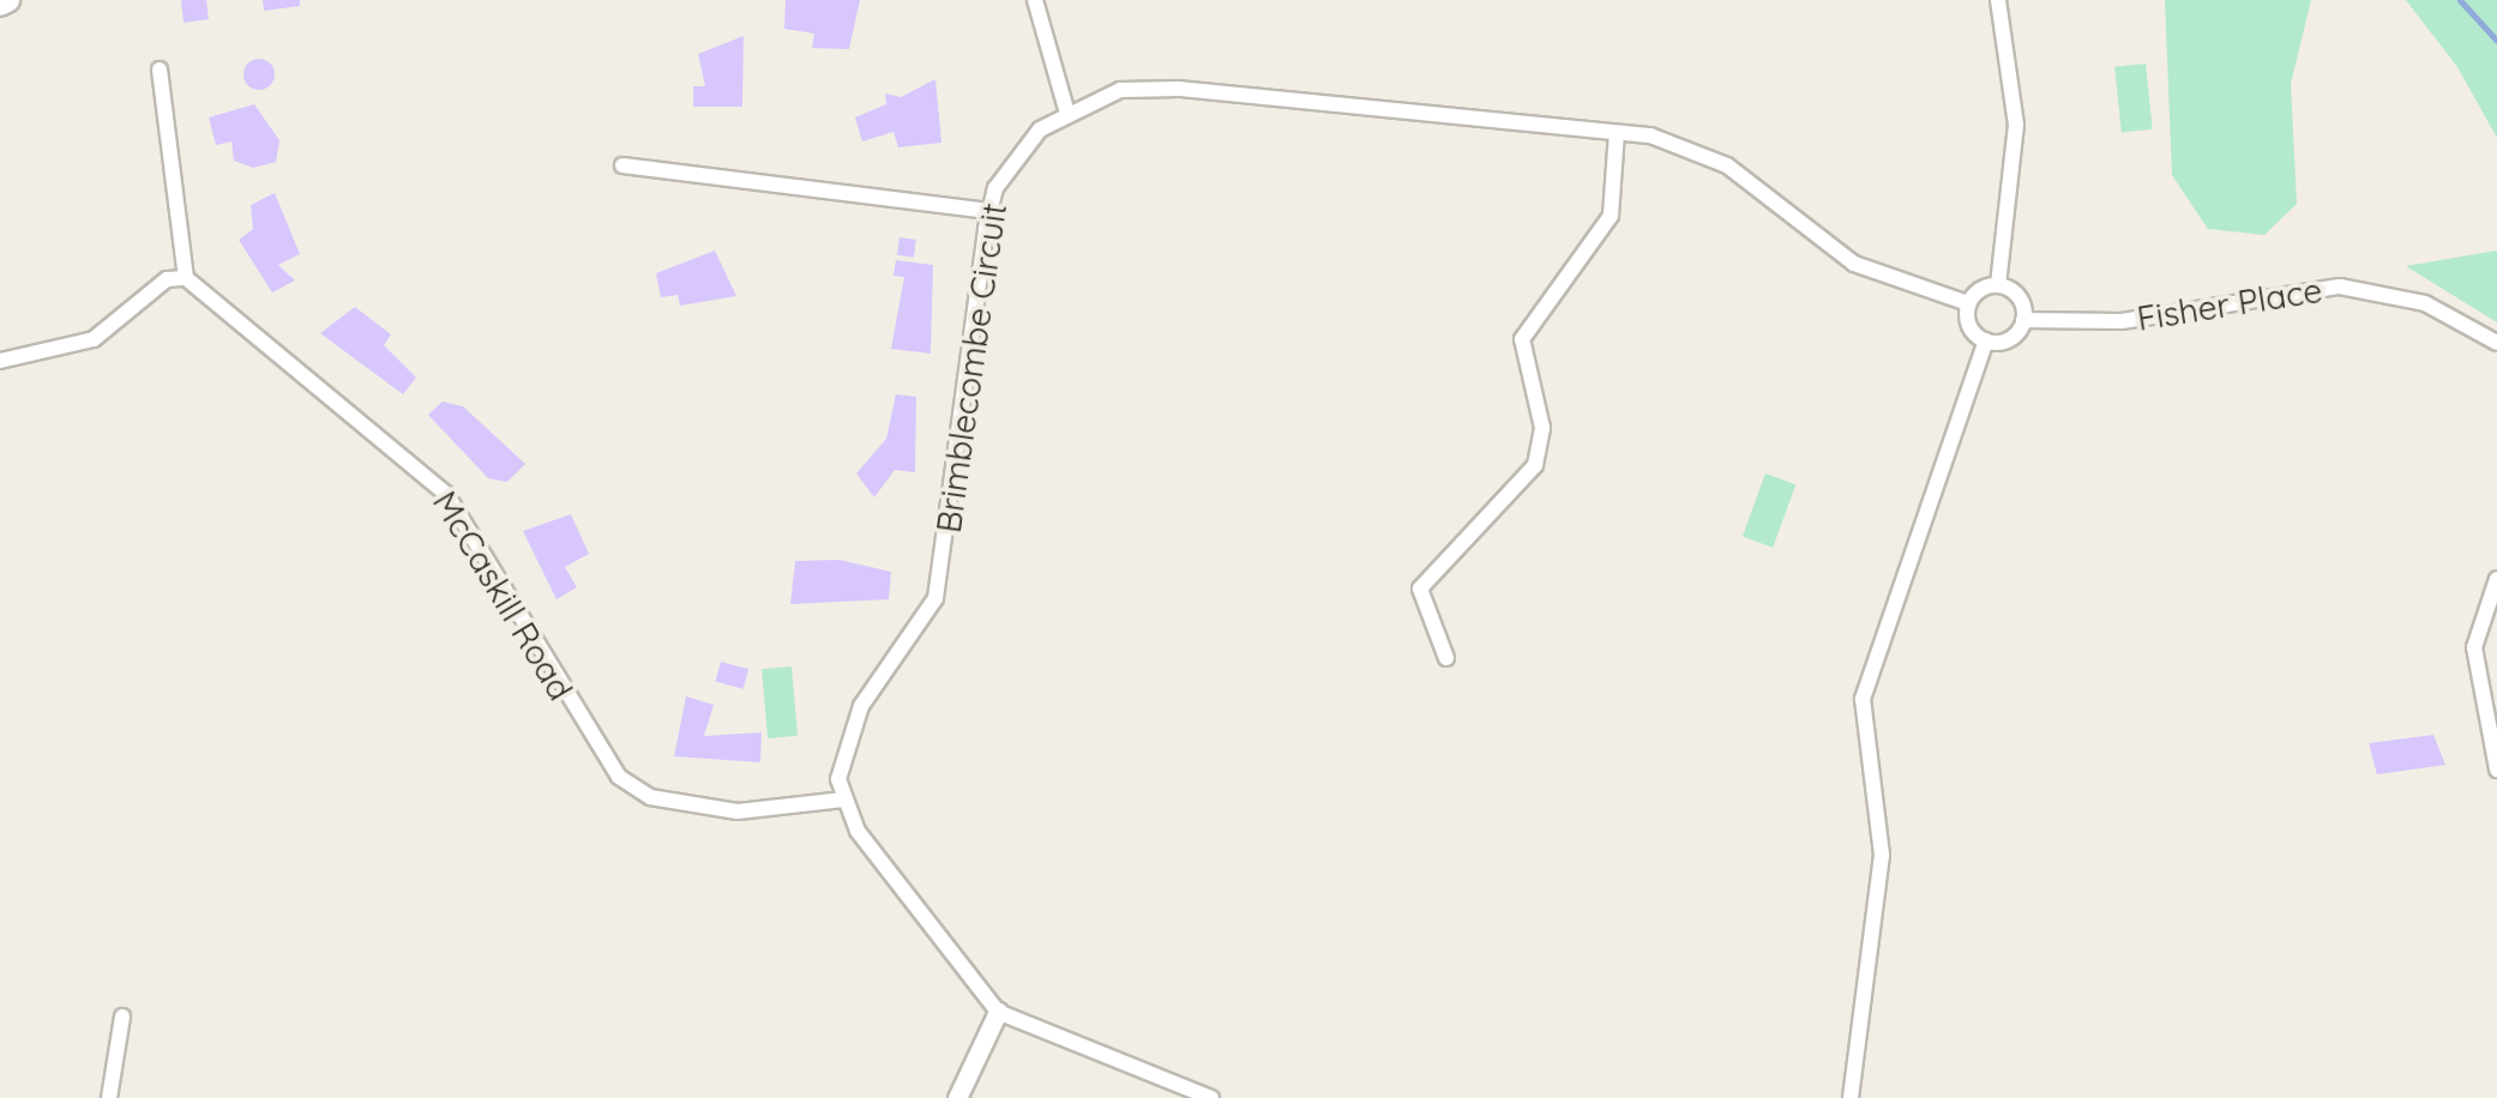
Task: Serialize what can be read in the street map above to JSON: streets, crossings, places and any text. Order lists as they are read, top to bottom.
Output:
{
  "streets": {
    "street": ["Fisher Place", "Brimblecombe Circuit", "McCaskill Road"]
  },
  "crossings": [
    ["Fisher Place", "Brimblecombe Circuit"],
    ["Brimblecombe Circuit", "McCaskill Road"]
  ]
}
